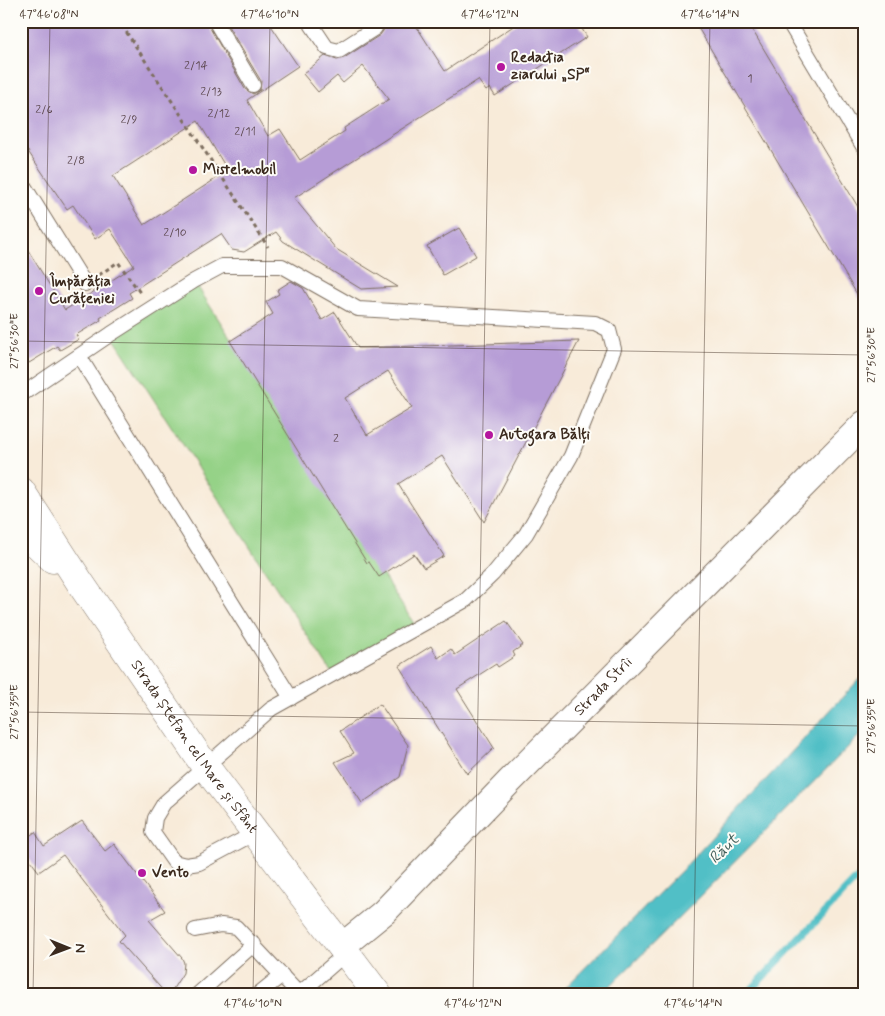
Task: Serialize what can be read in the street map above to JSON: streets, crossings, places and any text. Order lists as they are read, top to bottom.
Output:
{
  "streets": {
    "main road": ["Strada Ștefan cel Mare și Sfânt"],
    "street": ["Strada Strîi"]
  },
  "crossings": [
    ["Strada Strîi", "Strada Ștefan cel Mare și Sfânt"]
  ],
  "water": ["Răut"],
  "places": [
    "Redactia ziarului „SP“",
    "Mistelmobil",
    "Împărăția Curățeniei",
    "Autogara Bălți",
    "Vento"
  ],
  "house_numbers": [
    "2/14",
    "1",
    "2/13",
    "2/6",
    "2/12",
    "2/9",
    "2/11",
    "2/8",
    "2/10",
    "2"
  ],
  "north": "right",
  "coordinates": [
    "47°46'08\"N",
    "47°46'10\"N",
    "47°46'12\"N",
    "47°46'14\"N",
    "27°56'30\"E",
    "27°56'35\"E"
  ]
}
